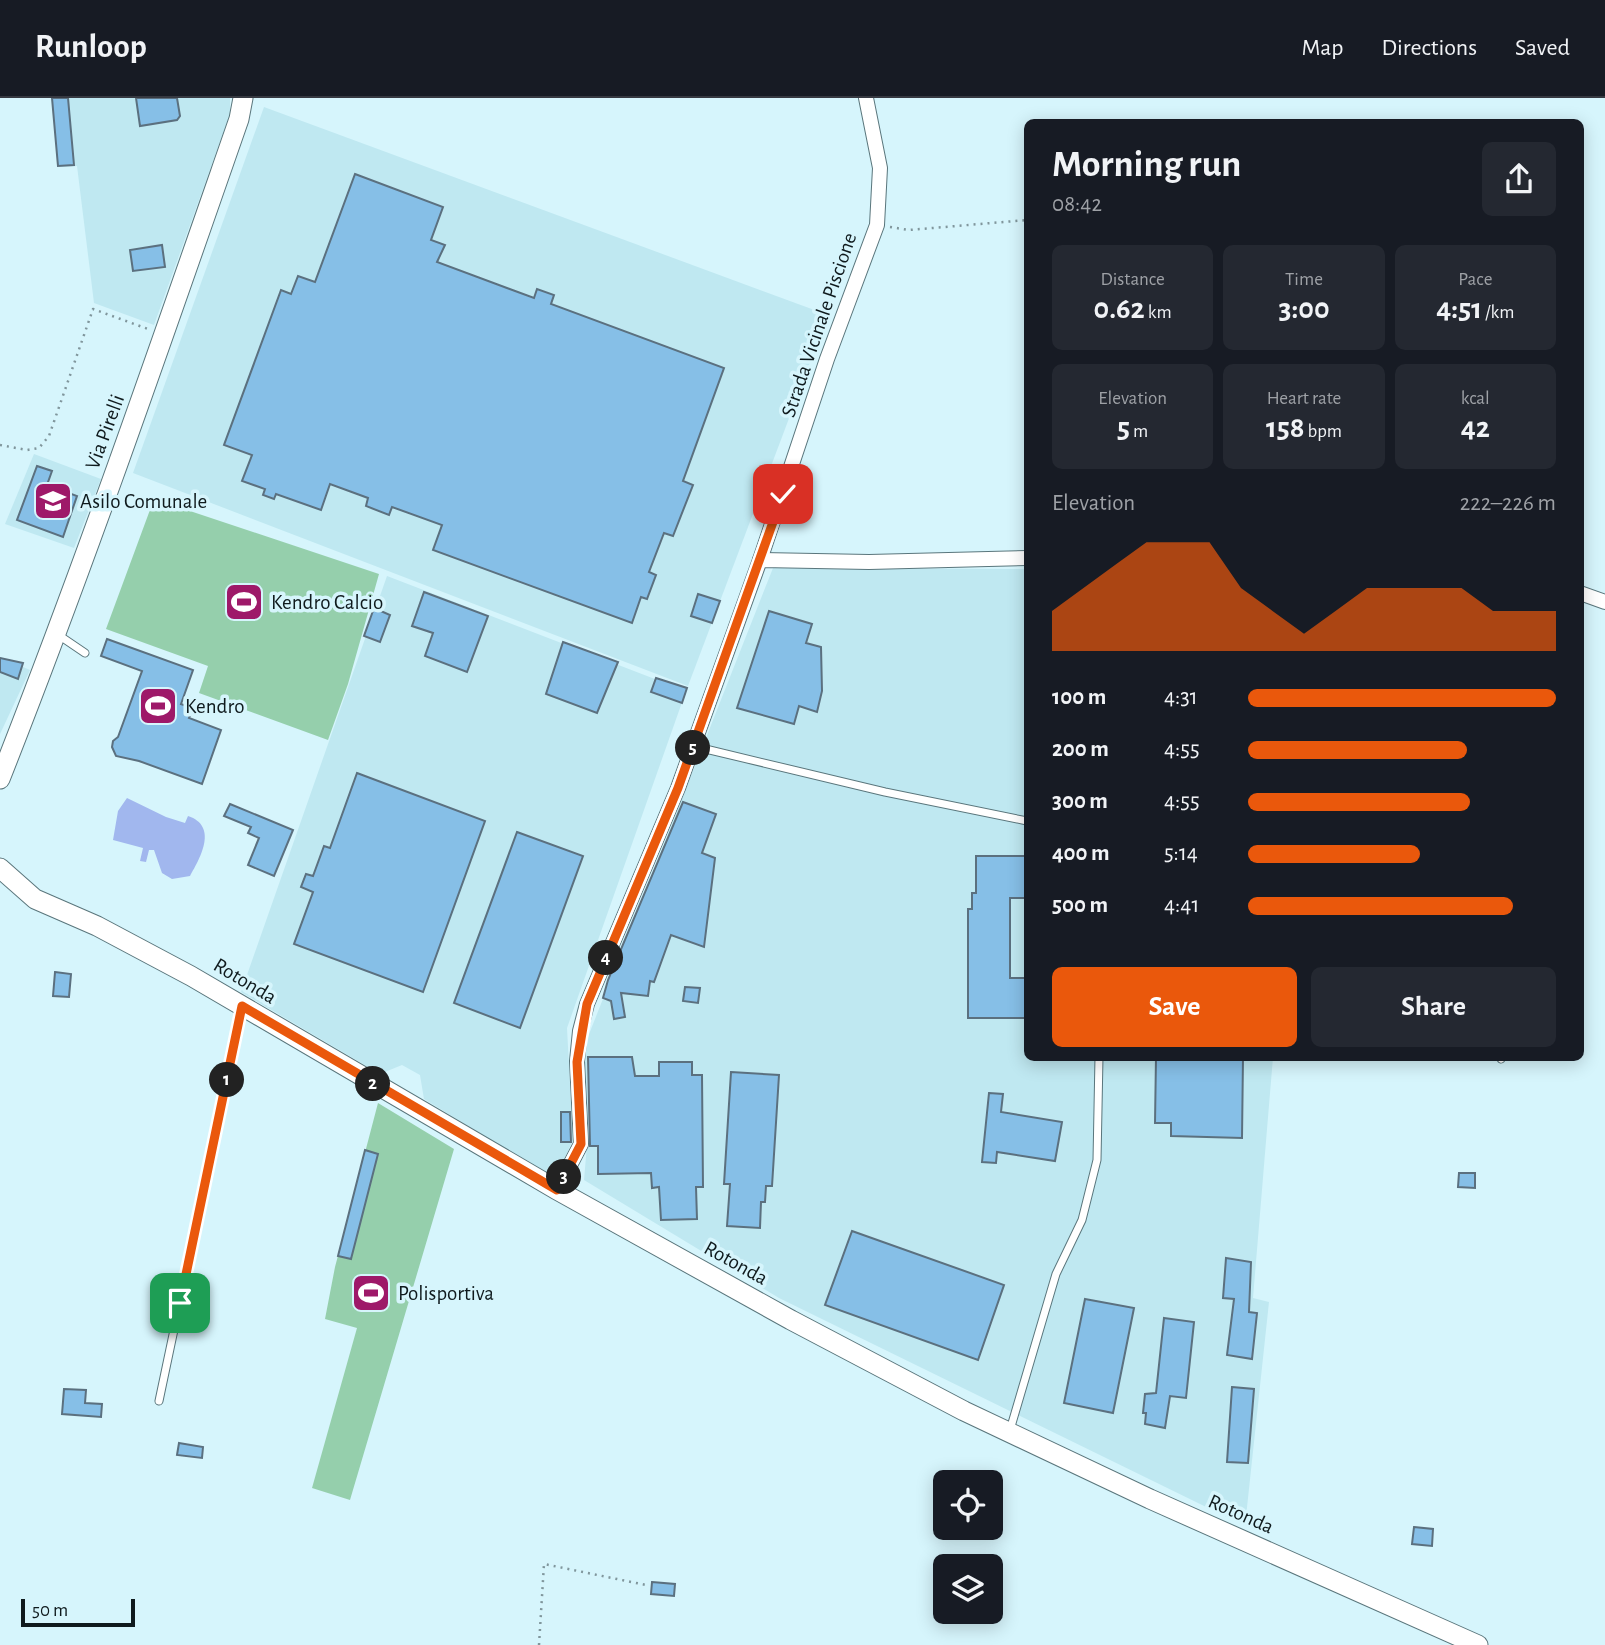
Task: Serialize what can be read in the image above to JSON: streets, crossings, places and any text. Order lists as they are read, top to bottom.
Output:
{
  "streets": {
    "main road": ["Via Pirelli", "Rotonda"],
    "street": ["Strada Vicinale Piscione"]
  },
  "crossings": [
    ["Strada Vicinale Piscione", "Rotonda"]
  ],
  "places": {
    "school or university": ["Asilo Comunale"],
    "sports": ["Kendro Calcio", "Kendro", "Polisportiva"]
  },
  "scale_bar": "50 m",
  "page": {
    "header": "Runloop",
    "nav": ["Map", "Directions", "Saved"],
    "heading": ["Morning run", "08:42"],
    "stats": [
      ["Distance", "0.62 km"],
      ["Time", "3:00"],
      ["Pace", "4:51 /km"],
      ["Elevation", "5 m"],
      ["Heart rate", "158 bpm"],
      ["kcal", "42"]
    ],
    "chart": ["Elevation", "222–226 m"],
    "list": [
      {
        "name": "100 m",
        "note": "4:31"
      },
      {
        "name": "200 m",
        "note": "4:55"
      },
      {
        "name": "300 m",
        "note": "4:55"
      },
      {
        "name": "400 m",
        "note": "5:14"
      },
      {
        "name": "500 m",
        "note": "4:41"
      }
    ],
    "pins": [
      "5",
      "4",
      "1",
      "2",
      "3"
    ],
    "buttons": ["Save", "Share"],
    "scale": "50 m"
  }
}
